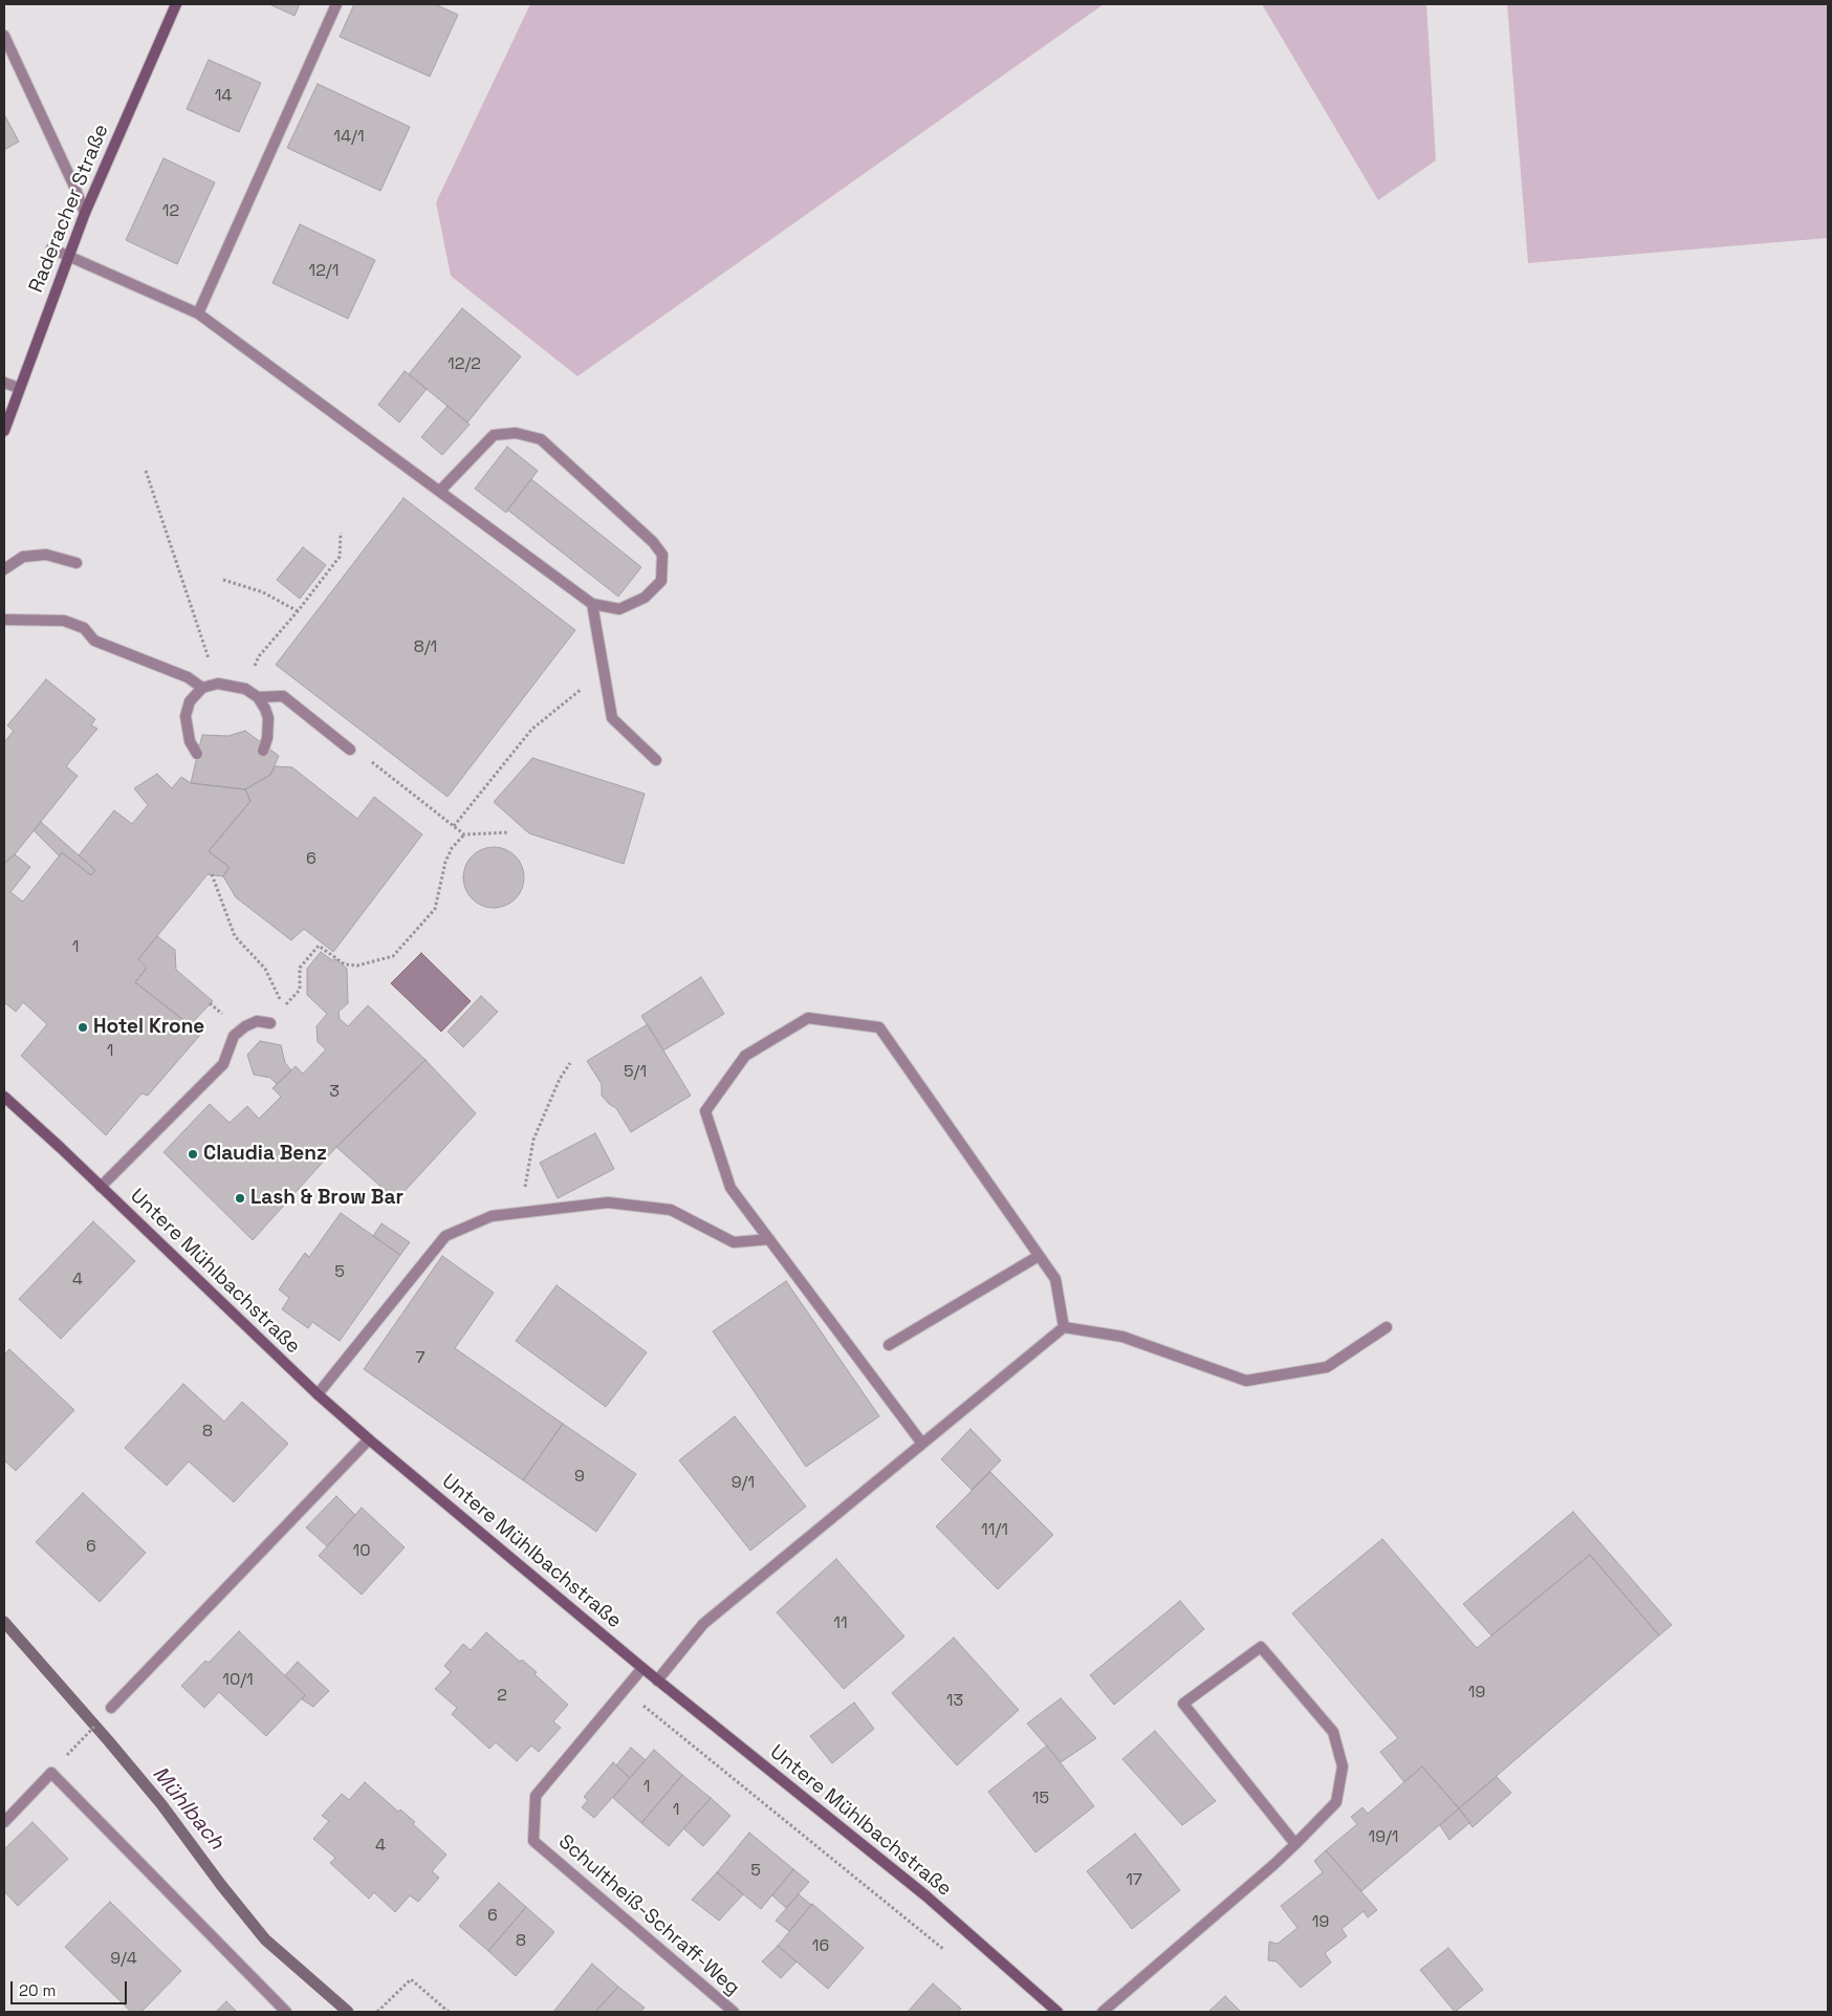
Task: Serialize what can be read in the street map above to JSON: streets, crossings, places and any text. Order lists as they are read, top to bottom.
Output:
{
  "streets": {
    "main road": ["Raderacher Straße", "Untere Mühlbachstraße"],
    "street": ["Schultheiß-Schraff-Weg"]
  },
  "crossings": [
    ["Untere Mühlbachstraße", "Schultheiß-Schraff-Weg"]
  ],
  "water": ["Mühlbach"],
  "places": ["Hotel Krone", "Claudia Benz", "Lash & Brow Bar"],
  "house_numbers": [
    "14",
    "14/1",
    "12",
    "12/1",
    "12/2",
    "8/1",
    "6",
    "1",
    "1",
    "5/1",
    "3",
    "5",
    "4",
    "7",
    "8",
    "9",
    "9/1",
    "11/1",
    "6",
    "10",
    "11",
    "10/1",
    "19",
    "2",
    "13",
    "1",
    "15",
    "1",
    "19/1",
    "4",
    "5",
    "17",
    "6",
    "19",
    "8",
    "16",
    "9/4"
  ],
  "scale_bar": "20 m"
}
